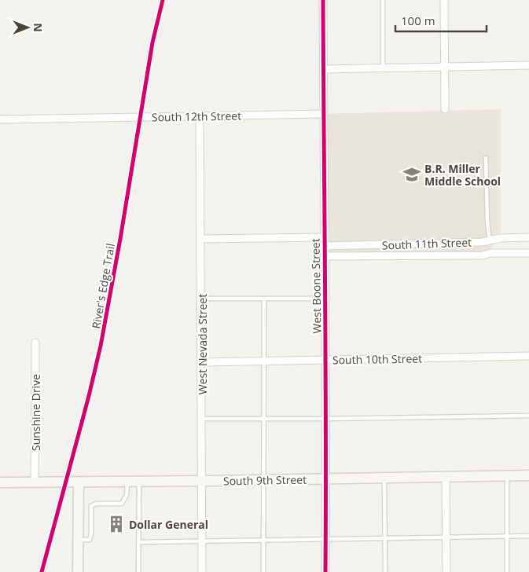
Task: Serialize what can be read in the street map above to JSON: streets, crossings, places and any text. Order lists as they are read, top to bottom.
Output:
{
  "streets": {
    "main road": ["South 9th Street"],
    "street": [
      "South 12th Street",
      "South 11th Street",
      "West Boone Street",
      "West Nevada Street",
      "South 10th Street",
      "Sunshine Drive"
    ],
    "cycle path": ["River's Edge Trail"]
  },
  "crossings": [
    ["South 12th Street", "West Boone Street"],
    ["South 12th Street", "West Nevada Street"],
    ["South 11th Street", "West Boone Street"],
    ["West Boone Street", "South 10th Street"],
    ["West Boone Street", "South 9th Street"],
    ["West Nevada Street", "South 10th Street"],
    ["West Nevada Street", "South 9th Street"],
    ["Sunshine Drive", "South 9th Street"]
  ],
  "places": {
    "school or university": ["B.R. Miller Middle School"],
    "building": ["Dollar General"]
  },
  "scale_bar": "100 m",
  "north": "right"
}
